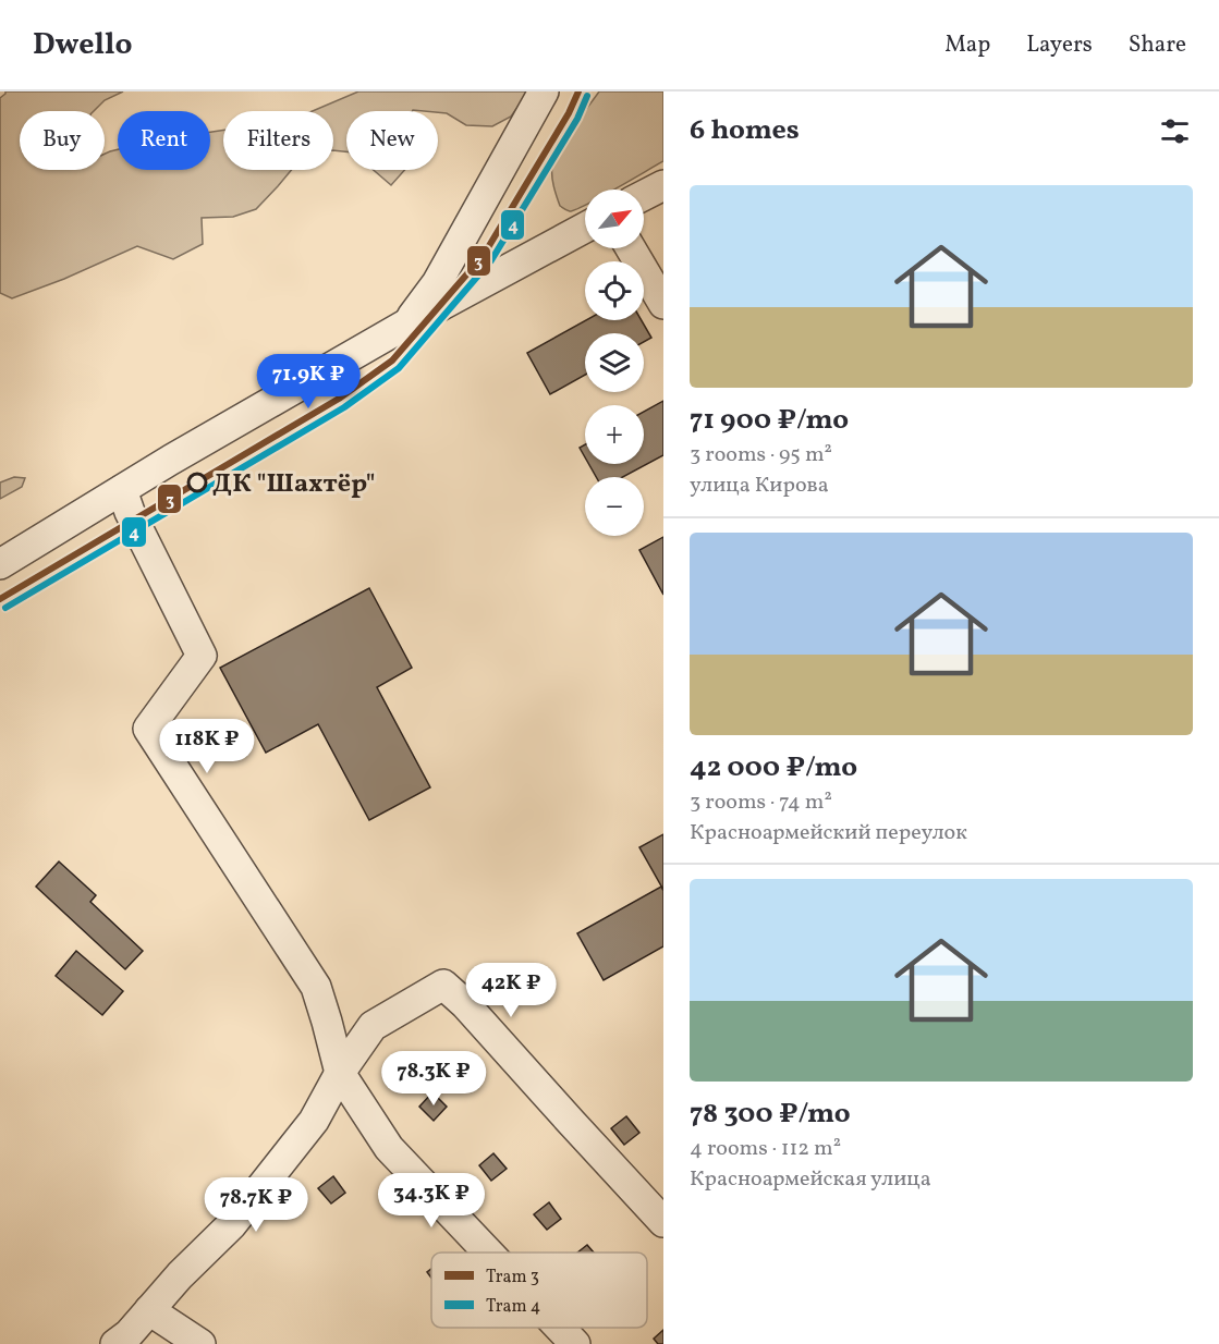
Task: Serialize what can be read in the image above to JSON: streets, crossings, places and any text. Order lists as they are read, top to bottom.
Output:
{
  "places": ["ДК \"Шахтёр\""],
  "lines": ["tram line 3", "tram line 4"],
  "legend": ["Tram 3", "Tram 4"],
  "north": "top right",
  "page": {
    "header": "Dwello",
    "nav": ["Map", "Layers", "Share"],
    "heading": "6 homes",
    "chip": [
      "Buy",
      "Rent",
      "Filters",
      "New"
    ],
    "list": [
      {
        "name": "71 900 ₽/mo",
        "note": "3 rooms · 95 m² · улица Кирова"
      },
      {
        "name": "42 000 ₽/mo",
        "note": "3 rooms · 74 m² · Красноармейский переулок"
      },
      {
        "name": "78 300 ₽/mo",
        "note": "4 rooms · 112 m² · Красноармейская улица"
      }
    ],
    "map_buttons": ["+", "−"],
    "price": [
      "71.9K ₽",
      "118K ₽",
      "42K ₽",
      "78.3K ₽",
      "34.3K ₽",
      "78.7K ₽"
    ]
  }
}
